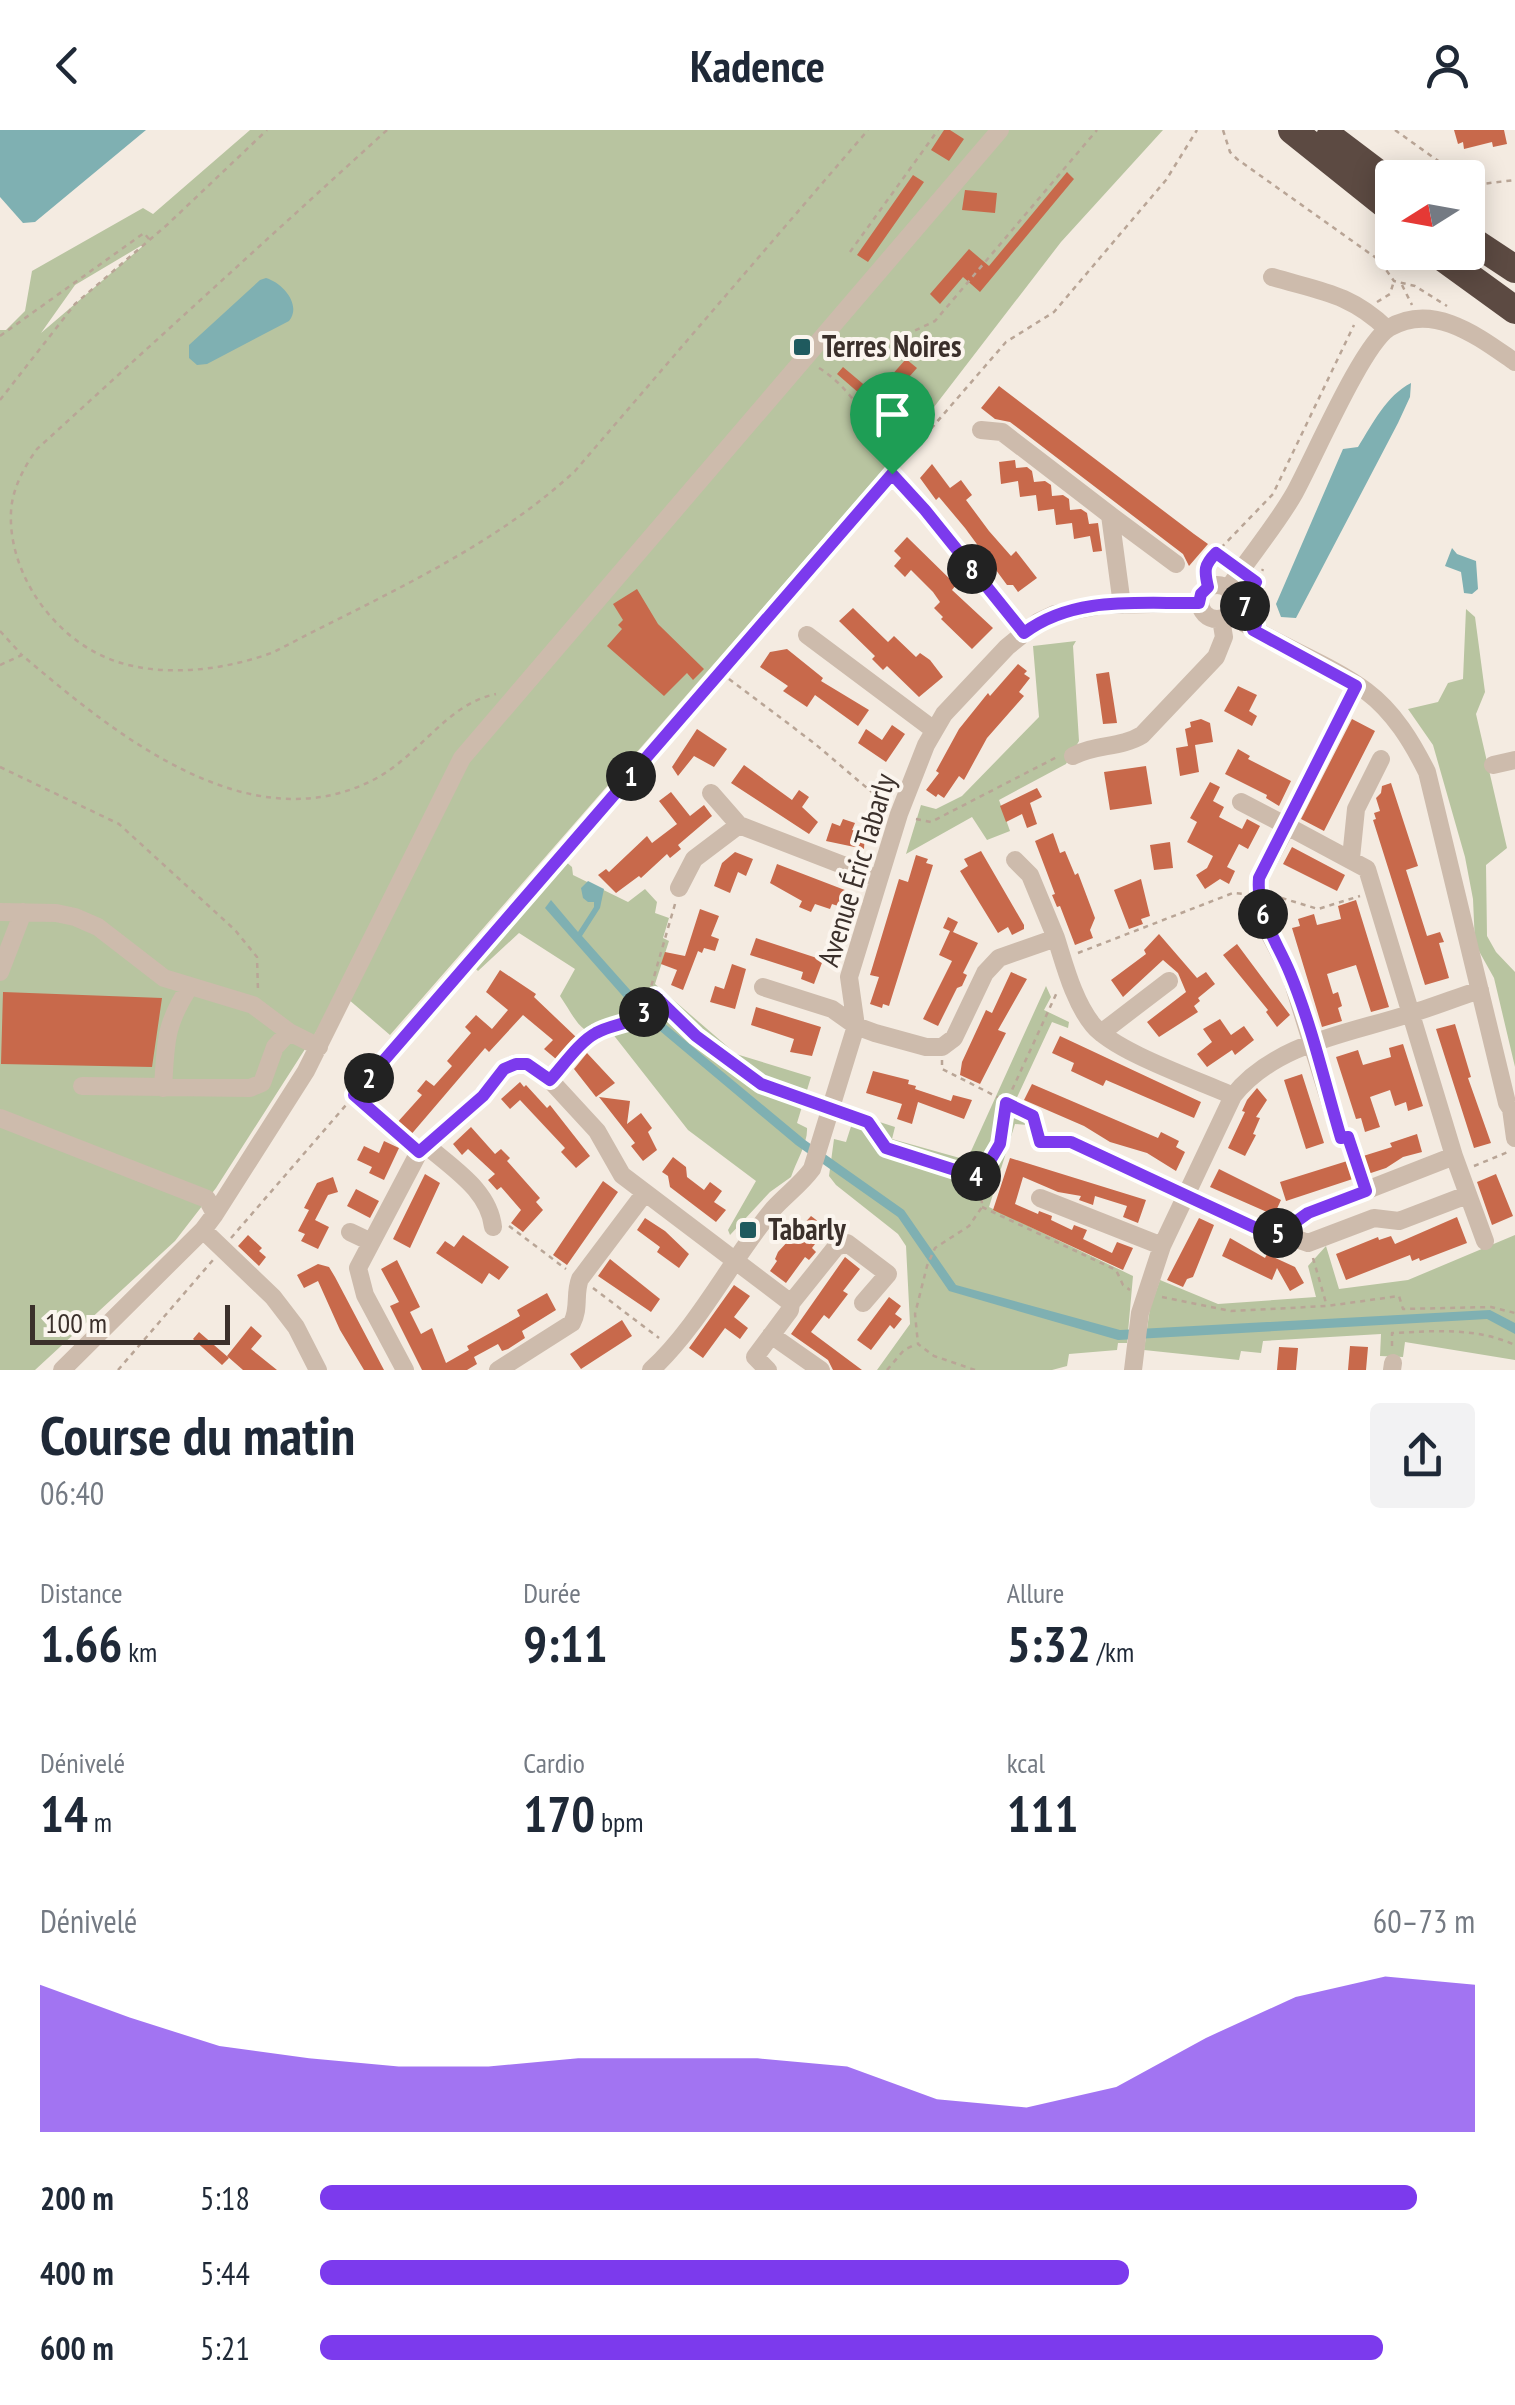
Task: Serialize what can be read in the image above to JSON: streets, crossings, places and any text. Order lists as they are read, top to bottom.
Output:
{
  "streets": {
    "street": ["Avenue Éric Tabarly"]
  },
  "places": {
    "transit": ["Terres Noires", "Tabarly"]
  },
  "scale_bar": "100 m",
  "north": "left",
  "page": {
    "header": "Kadence",
    "pins": [
      "8",
      "7",
      "1",
      "6",
      "3",
      "2",
      "4",
      "5"
    ],
    "scale": "100 m",
    "heading": ["Course du matin", "06:40"],
    "stats": [
      ["Distance", "1.66 km"],
      ["Durée", "9:11"],
      ["Allure", "5:32 /km"],
      ["Dénivelé", "14 m"],
      ["Cardio", "170 bpm"],
      ["kcal", "111"]
    ],
    "chart": ["Dénivelé", "60–73 m"],
    "list": [
      {
        "name": "200 m",
        "note": "5:18"
      },
      {
        "name": "400 m",
        "note": "5:44"
      },
      {
        "name": "600 m",
        "note": "5:21"
      }
    ]
  }
}
